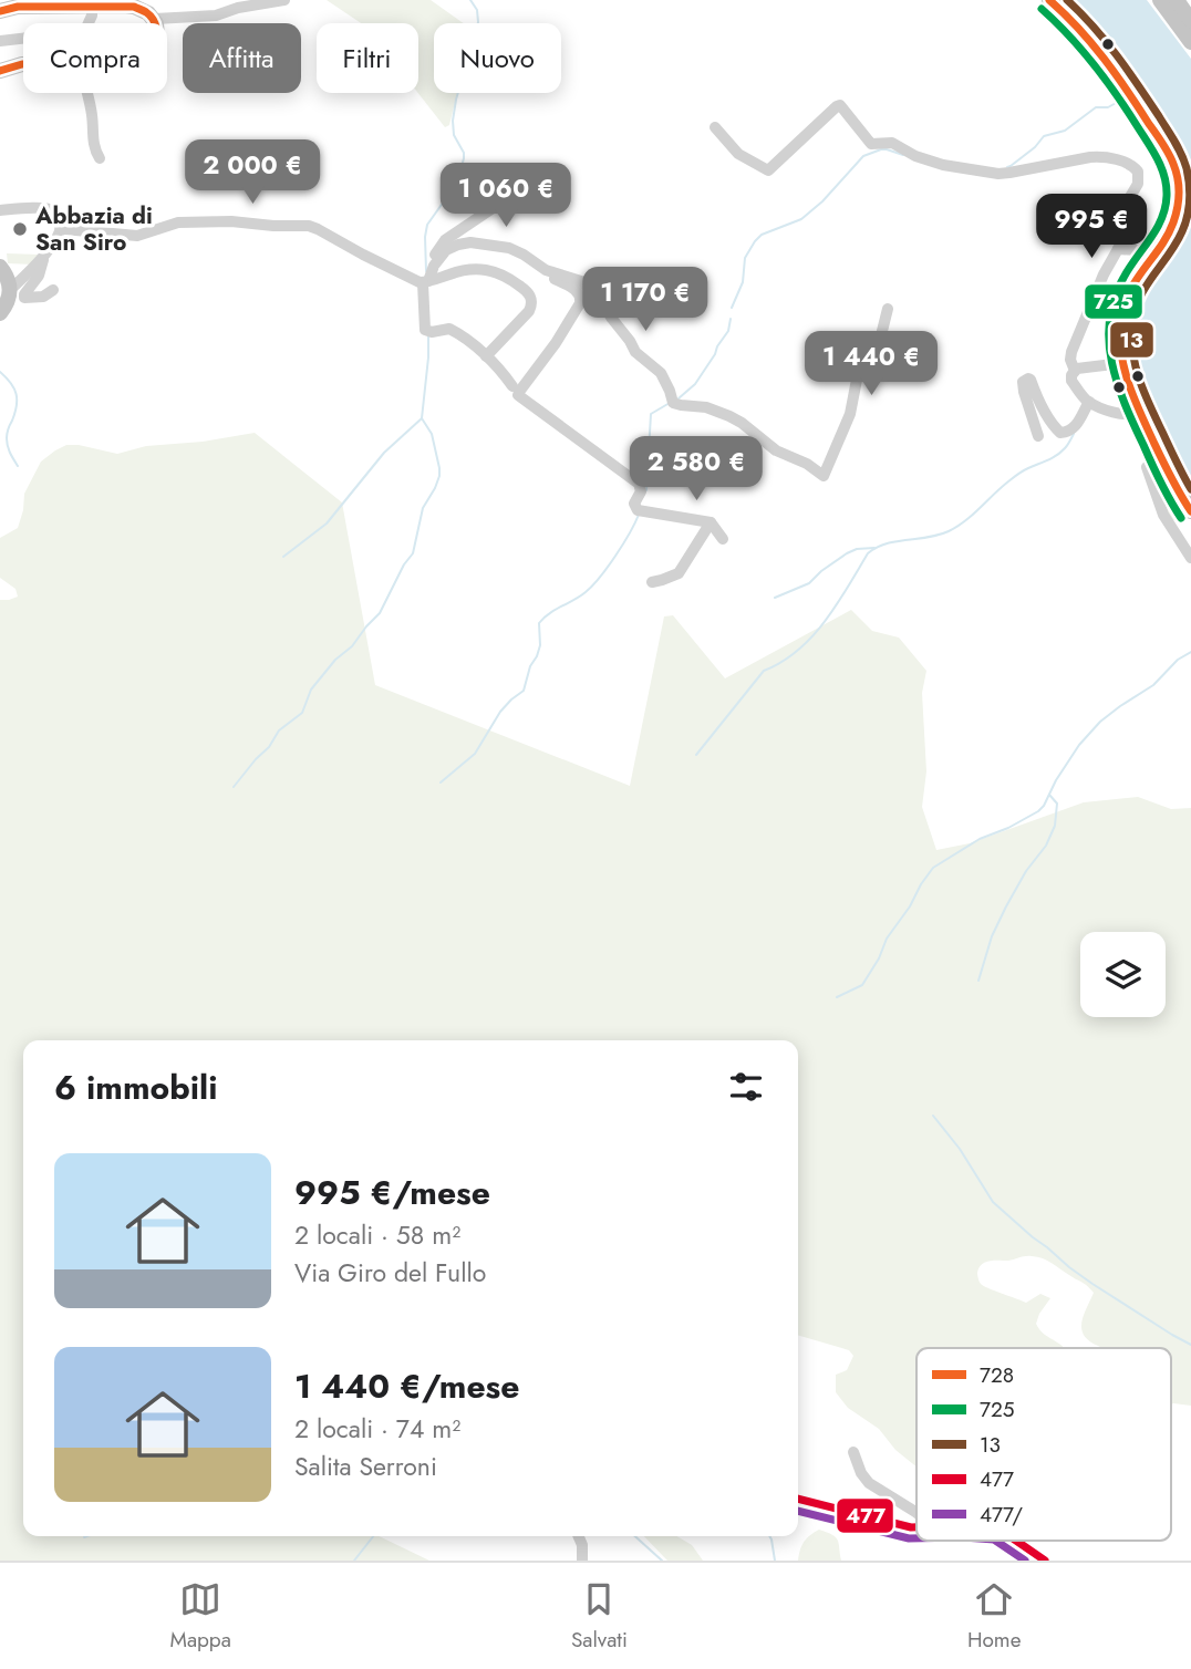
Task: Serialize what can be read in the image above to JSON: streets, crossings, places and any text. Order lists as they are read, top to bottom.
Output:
{
  "places": ["Abbazia di San Siro"],
  "lines": [
    "transit line 728",
    "transit line 13",
    "transit line 725",
    "transit line 477",
    "transit line 477/"
  ],
  "legend": [
    "728",
    "725",
    "13",
    "477",
    "477/"
  ],
  "page": {
    "chip": [
      "Compra",
      "Affitta",
      "Filtri",
      "Nuovo"
    ],
    "price": [
      "2 000 €",
      "1 060 €",
      "995 €",
      "1 170 €",
      "1 440 €",
      "2 580 €"
    ],
    "heading": "6 immobili",
    "list": [
      {
        "name": "995 €/mese",
        "note": "2 locali · 58 m² · Via Giro del Fullo"
      },
      {
        "name": "1 440 €/mese",
        "note": "2 locali · 74 m² · Salita Serroni"
      }
    ],
    "tabs": ["Mappa", "Salvati", "Home"]
  }
}
